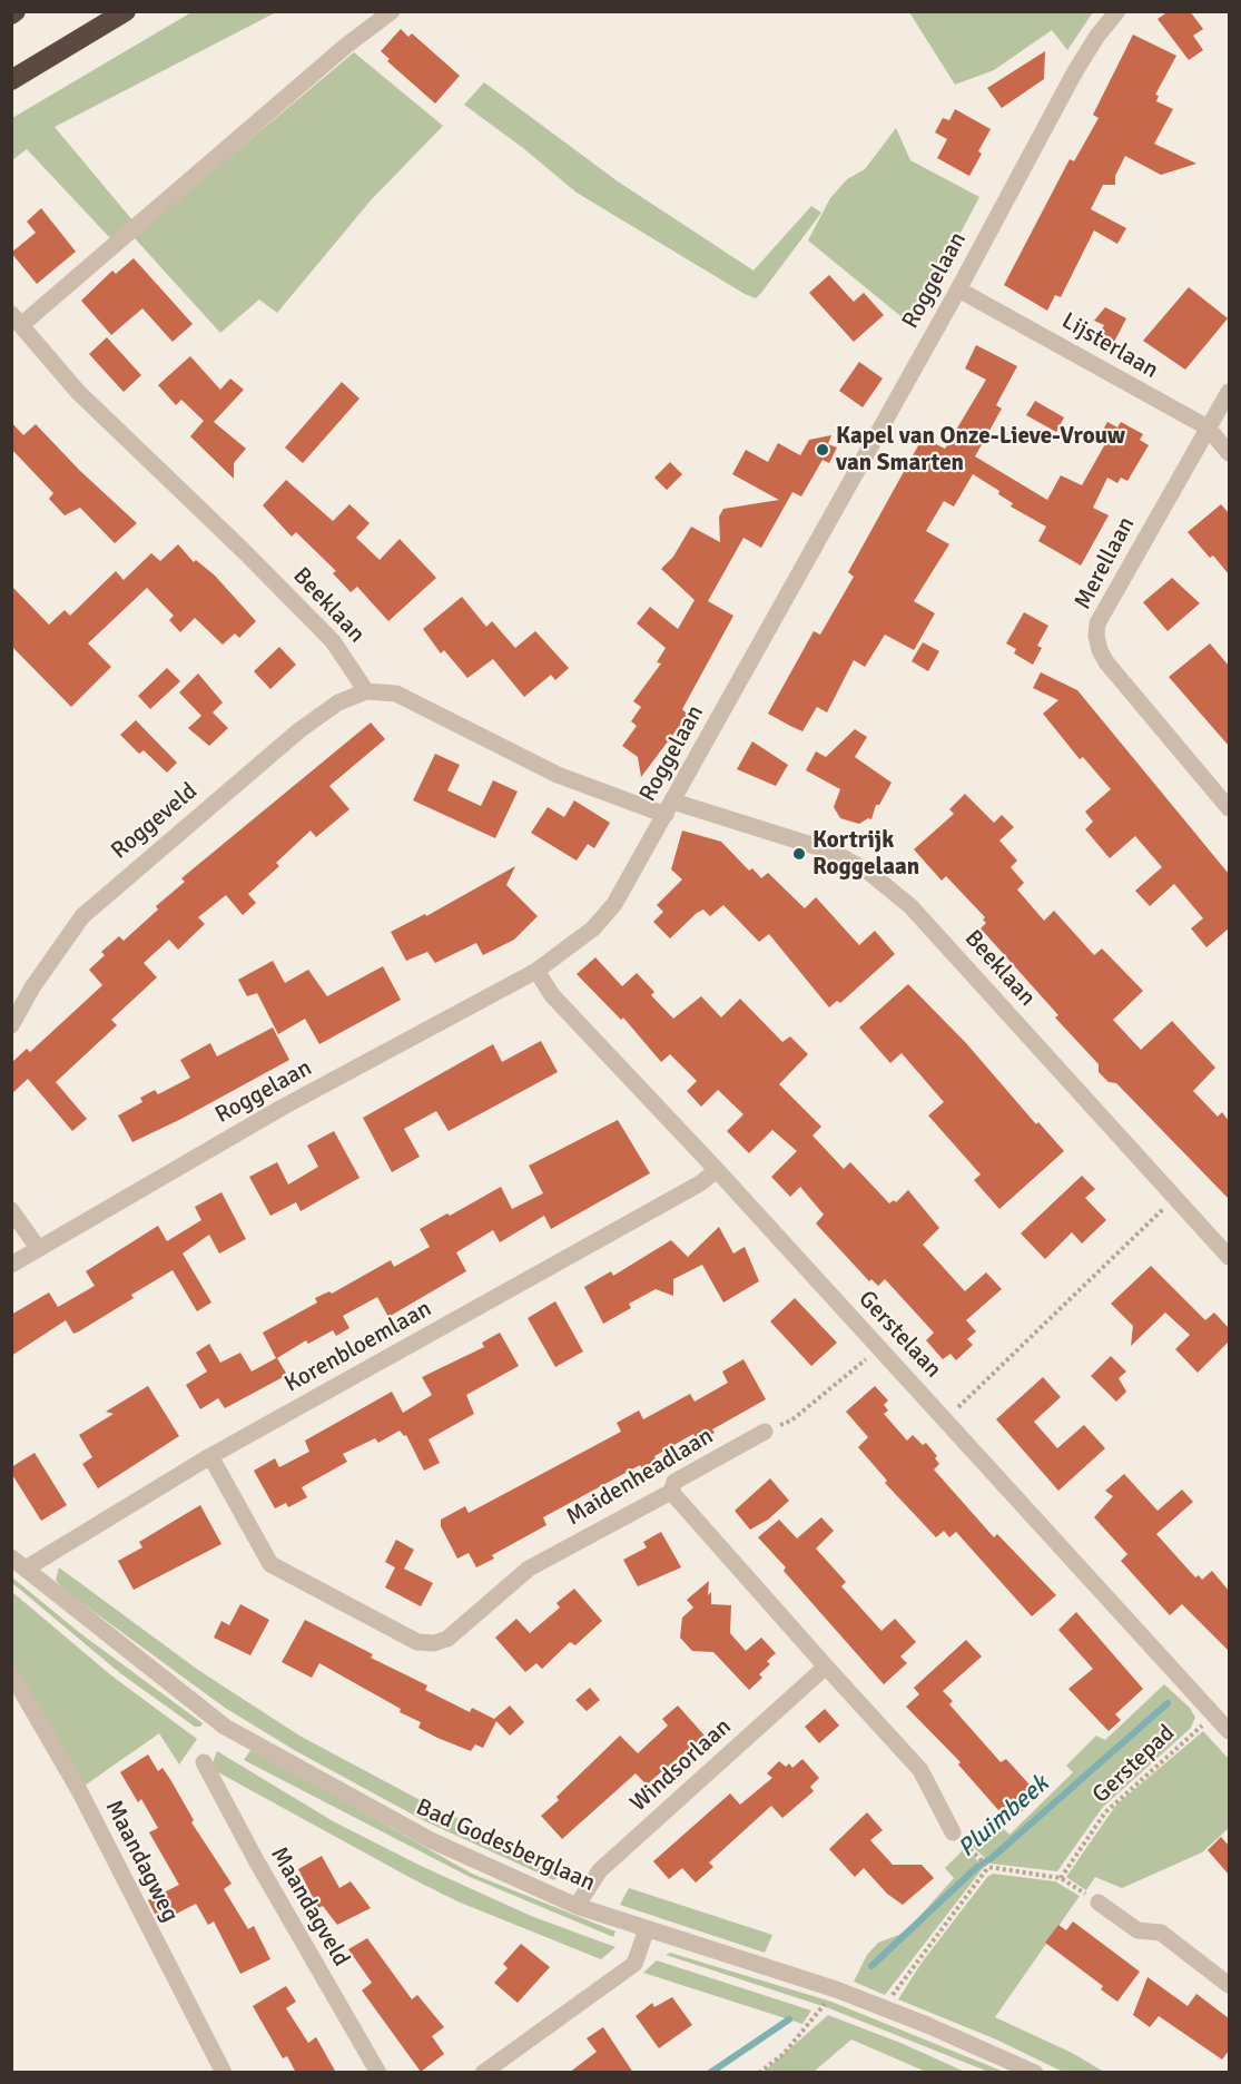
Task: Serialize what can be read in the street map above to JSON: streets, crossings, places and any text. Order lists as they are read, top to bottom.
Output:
{
  "streets": {
    "street": [
      "Roggelaan",
      "Lijsterlaan",
      "Merellaan",
      "Beeklaan",
      "Roggeveld",
      "Gerstelaan",
      "Korenbloemlaan",
      "Maidenheadlaan",
      "Windsorlaan",
      "Bad Godesberglaan",
      "Maandagweg",
      "Maandagveld"
    ],
    "path": ["Gerstepad"]
  },
  "crossings": [
    ["Roggelaan", "Lijsterlaan"],
    ["Roggelaan", "Beeklaan"],
    ["Roggelaan", "Gerstelaan"],
    ["Lijsterlaan", "Merellaan"],
    ["Beeklaan", "Roggeveld"],
    ["Gerstelaan", "Korenbloemlaan"],
    ["Gerstelaan", "Gerstepad"],
    ["Korenbloemlaan", "Maidenheadlaan"],
    ["Korenbloemlaan", "Bad Godesberglaan"],
    ["Windsorlaan", "Bad Godesberglaan"]
  ],
  "water": ["Pluimbeek"],
  "places": ["Kapel van Onze-Lieve-Vrouw van Smarten", "Kortrijk Roggelaan"]
}
